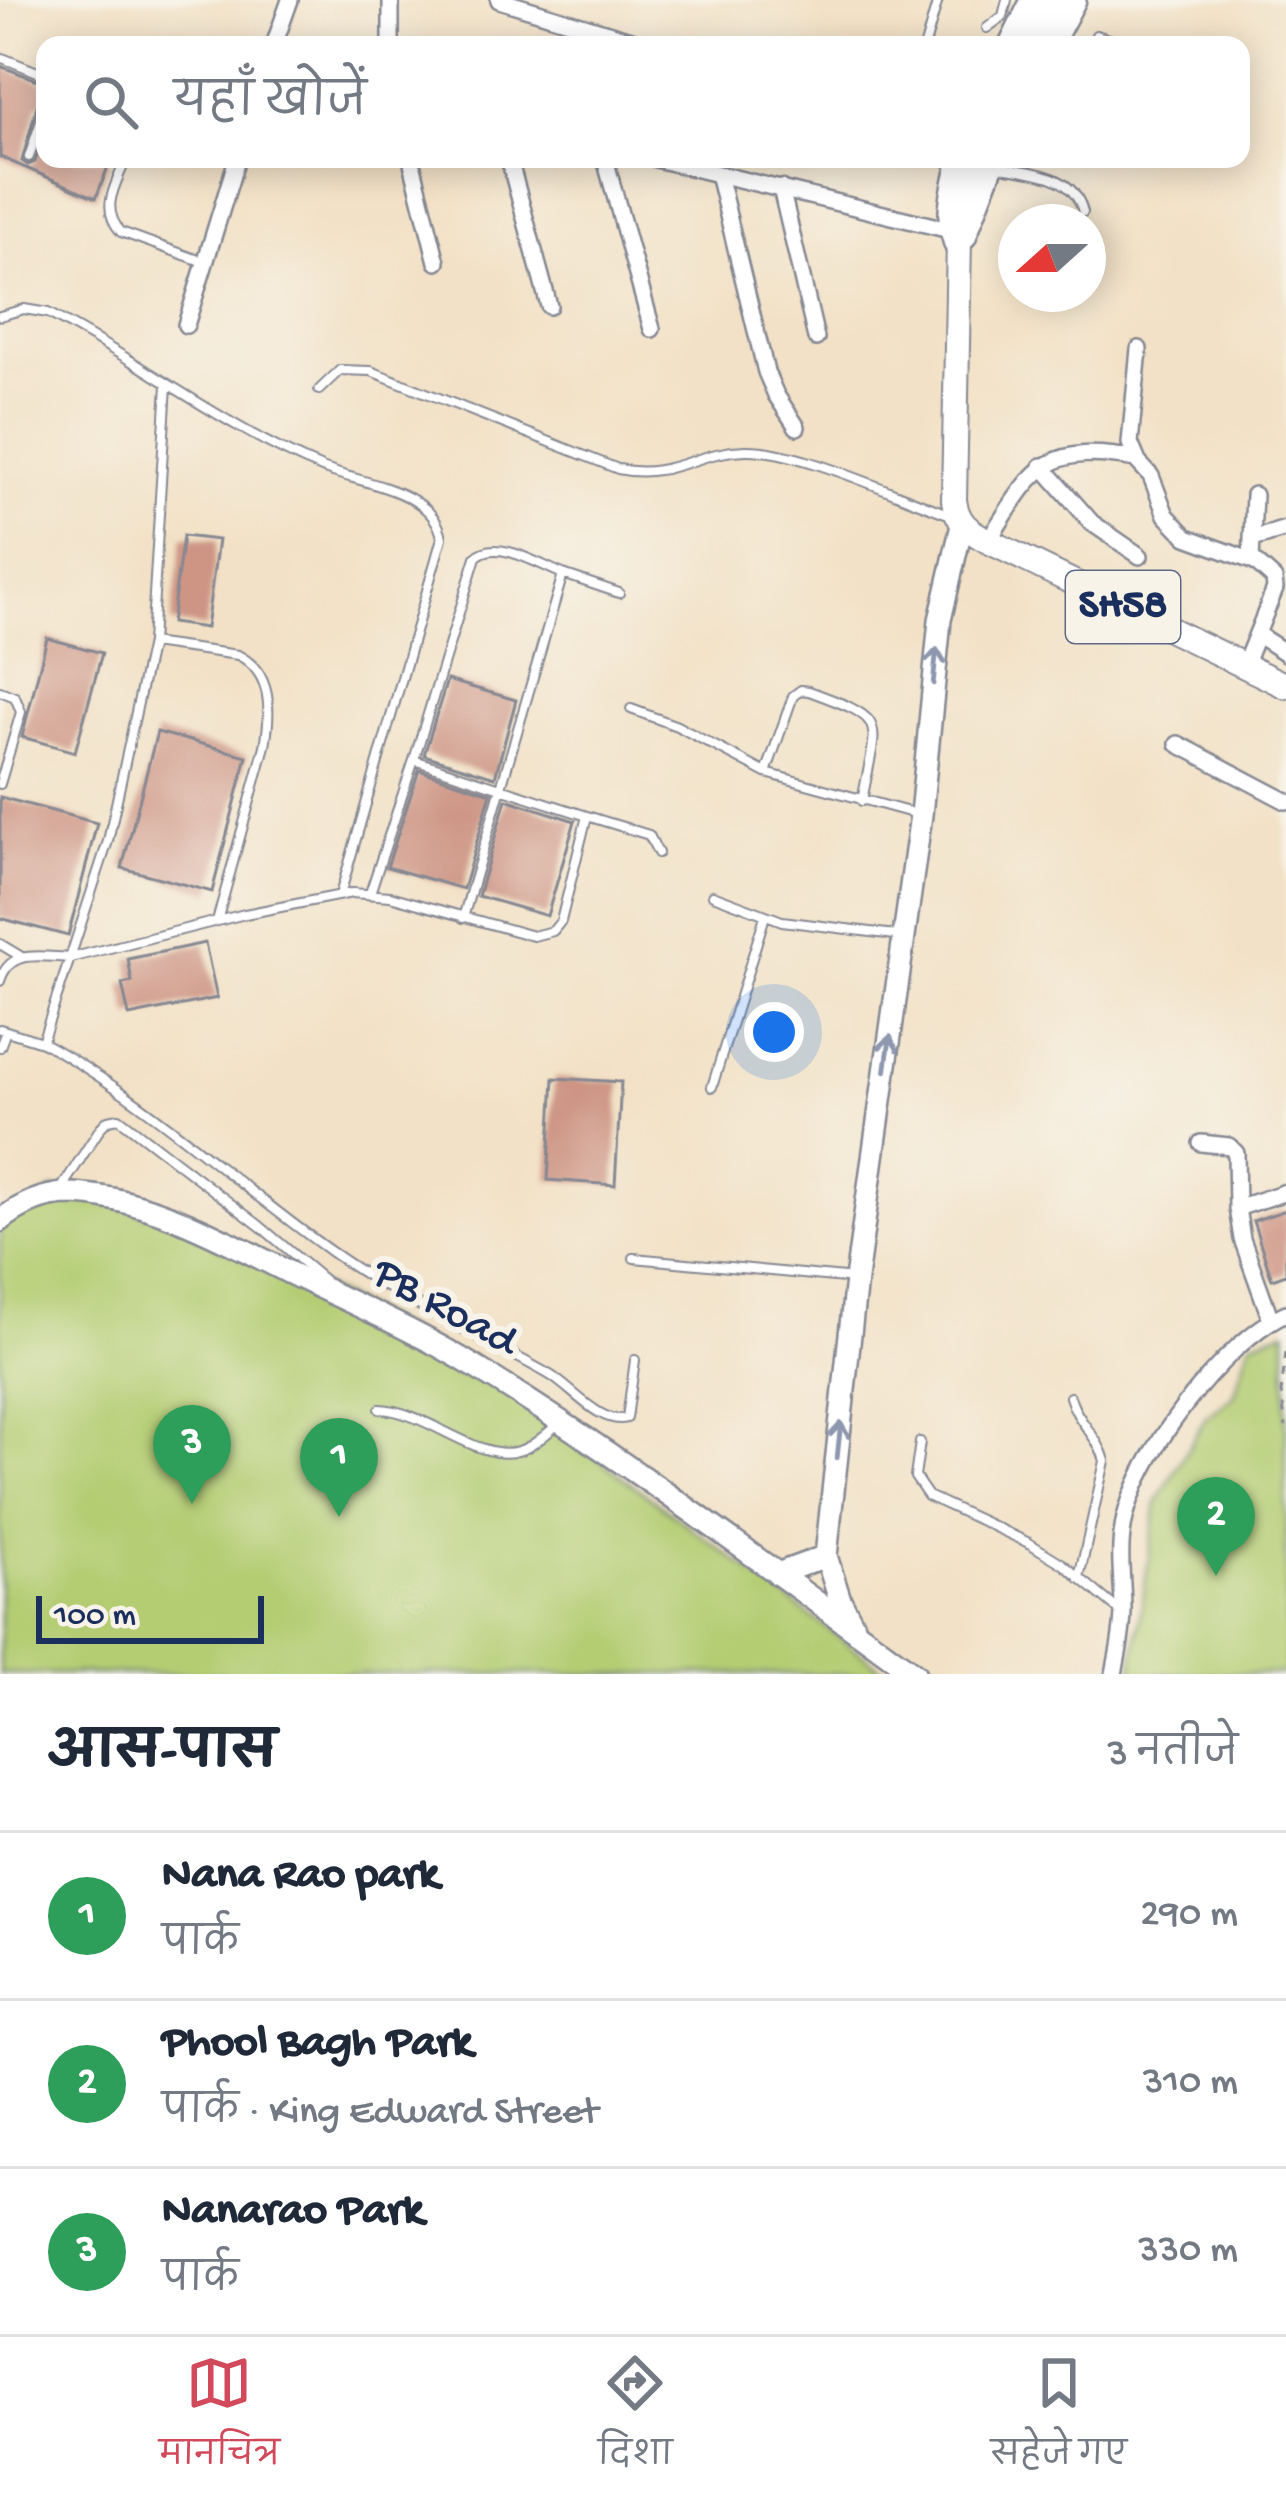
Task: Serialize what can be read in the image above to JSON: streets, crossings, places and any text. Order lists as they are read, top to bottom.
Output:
{
  "streets": {
    "main road": ["SH58"],
    "street": ["PB Road"]
  },
  "scale_bar": "100 m",
  "north": "left",
  "page": {
    "search": "यहाँ खोजें",
    "pins": ["3", "1", "2"],
    "scale": "100 m",
    "heading": ["आस-पास", "3 नतीजे"],
    "list": [
      {
        "mark": "1",
        "name": "Nana Rao park",
        "note": "पार्क",
        "value": "290 m"
      },
      {
        "mark": "2",
        "name": "Phool Bagh Park",
        "note": "पार्क · King Edward Street",
        "value": "310 m"
      },
      {
        "mark": "3",
        "name": "Nanarao Park",
        "note": "पार्क",
        "value": "330 m"
      }
    ],
    "nav": ["मानचित्र", "दिशा", "सहेजे गए"]
  }
}
